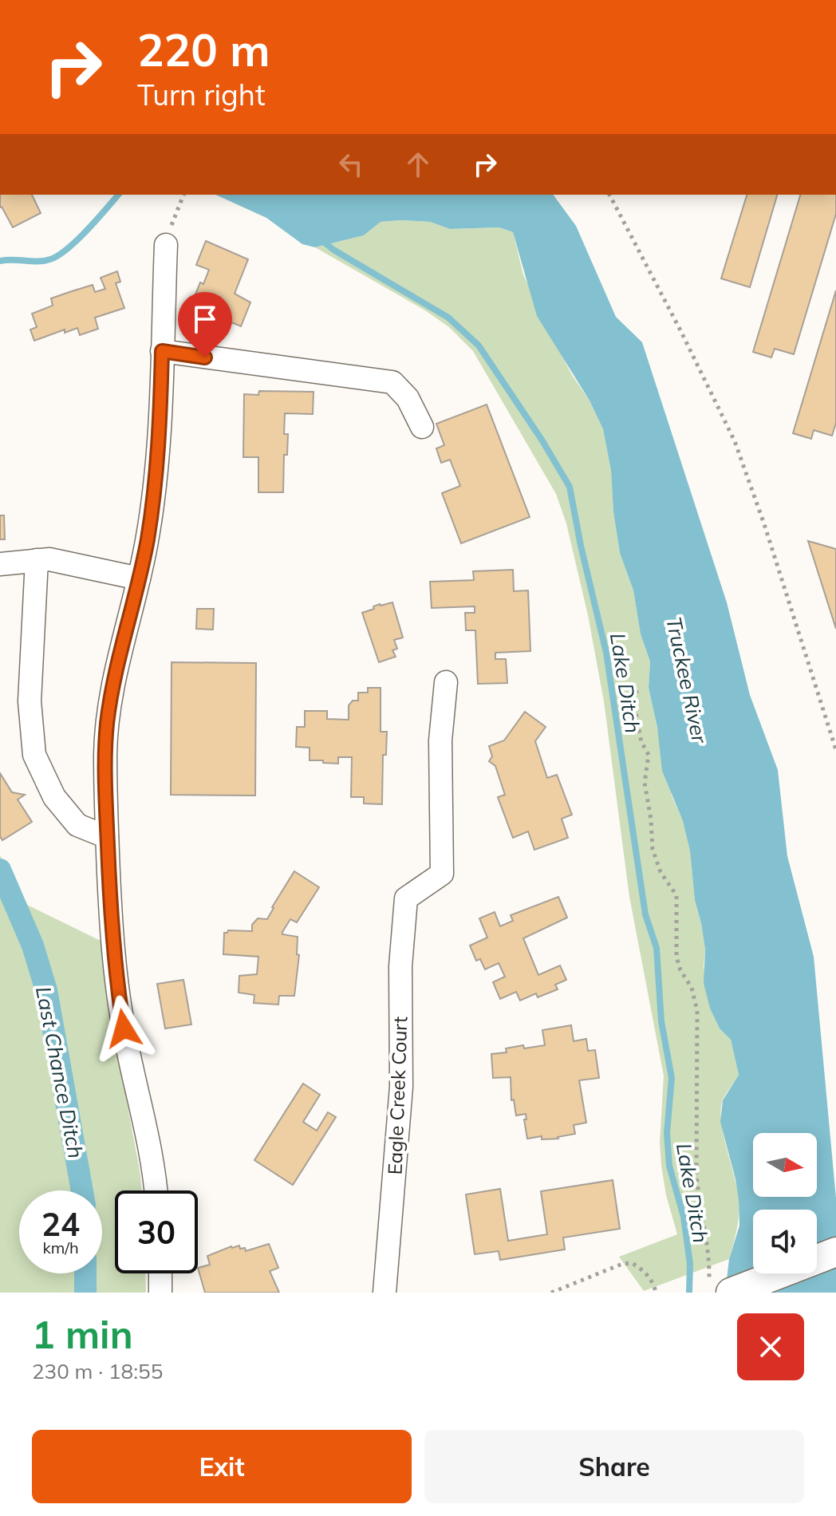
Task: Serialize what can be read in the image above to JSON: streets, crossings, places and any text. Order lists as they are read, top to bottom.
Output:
{
  "streets": {
    "street": ["Eagle Creek Court"]
  },
  "water": ["Truckee River", "Lake Ditch", "Last Chance Ditch"],
  "north": "right",
  "page": {
    "turn": ["220 m", "Turn right"],
    "speed": "24 km/h",
    "limit": "30",
    "heading": ["1 min", "230 m · 18:55"],
    "buttons": ["Exit", "Share"]
  }
}
